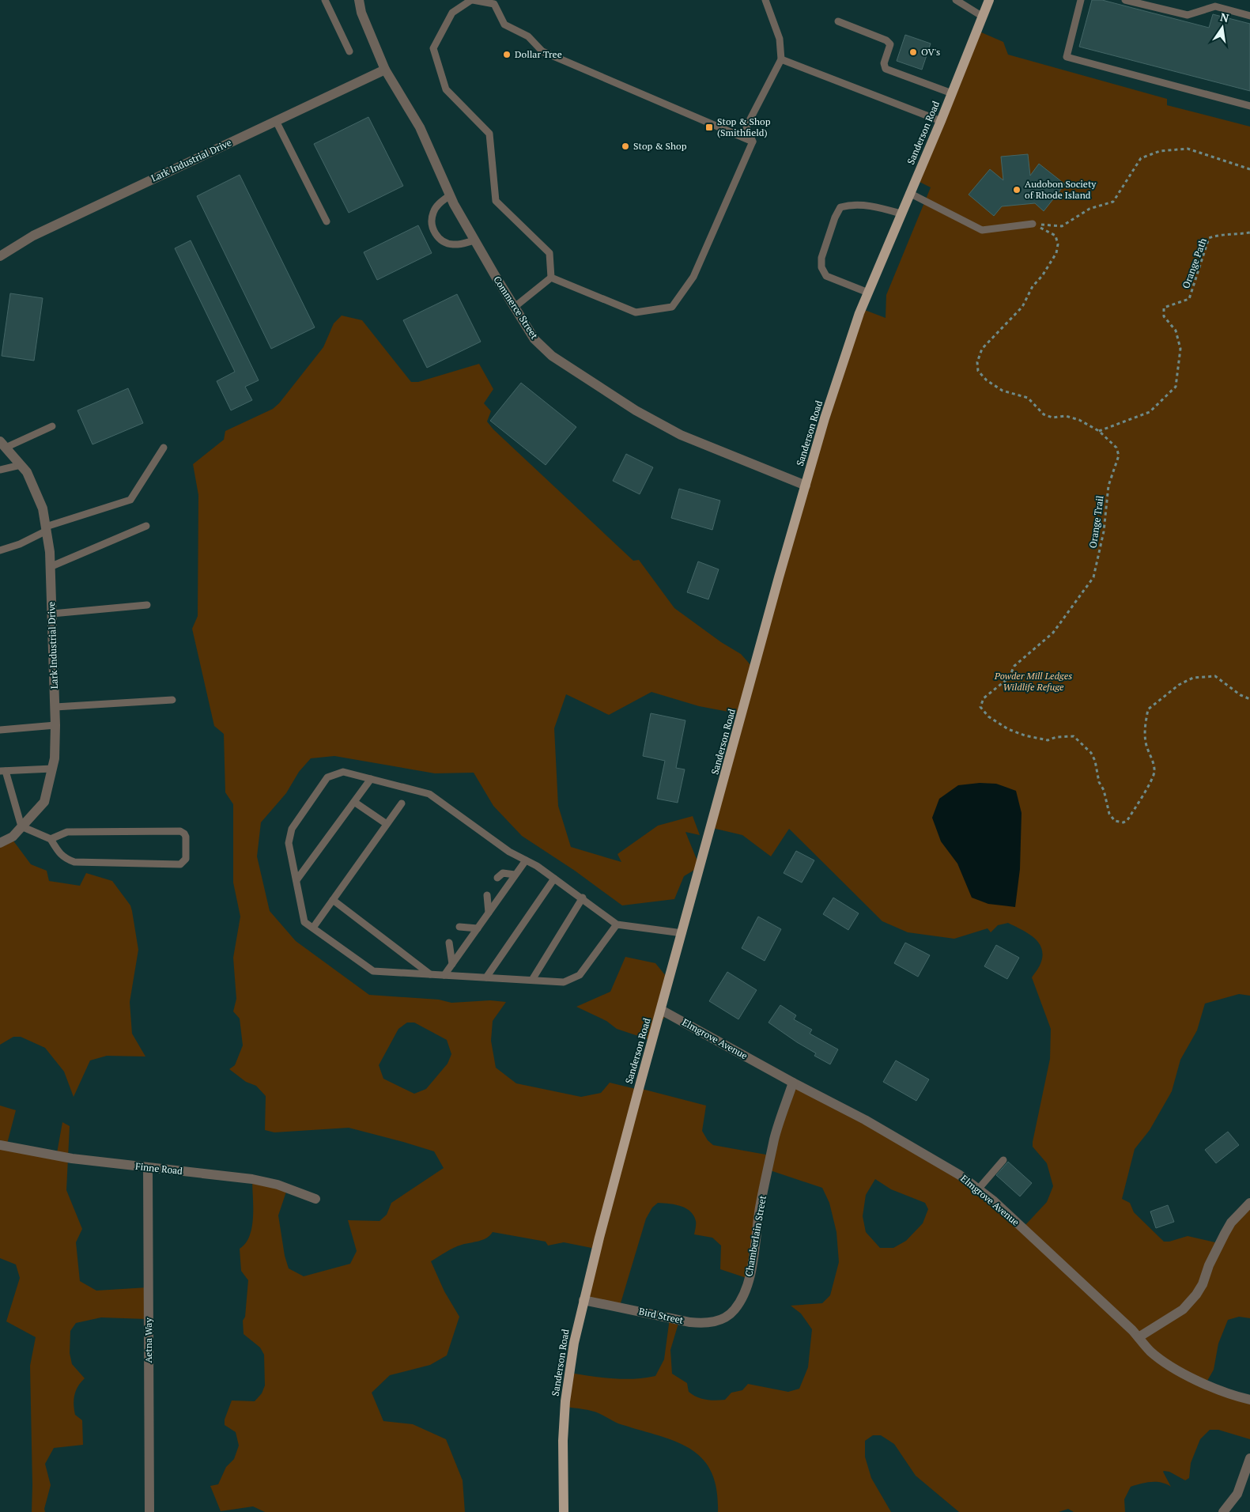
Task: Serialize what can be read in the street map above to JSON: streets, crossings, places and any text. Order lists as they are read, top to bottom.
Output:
{
  "streets": {
    "main road": ["Sanderson Road"],
    "street": [
      "Lark Industrial Drive",
      "Commerce Street",
      "Elmgrove Avenue",
      "Finne Road",
      "Chamberlain Street",
      "Bird Street",
      "Aetna Way"
    ],
    "path": ["Orange Path", "Orange Trail"]
  },
  "crossings": [
    ["Sanderson Road", "Commerce Street"],
    ["Sanderson Road", "Elmgrove Avenue"],
    ["Sanderson Road", "Bird Street"],
    ["Lark Industrial Drive", "Commerce Street"],
    ["Orange Path", "Orange Trail"],
    ["Elmgrove Avenue", "Chamberlain Street"],
    ["Finne Road", "Aetna Way"],
    ["Chamberlain Street", "Bird Street"]
  ],
  "parks": ["Powder Mill Ledges Wildlife Refuge"],
  "places": {
    "other": [
      "OV's",
      "Dollar Tree",
      "Stop & Shop",
      "Audobon Society of Rhode Island"
    ],
    "transit": ["Stop & Shop (Smithfield)"]
  },
  "north": "top"
}
